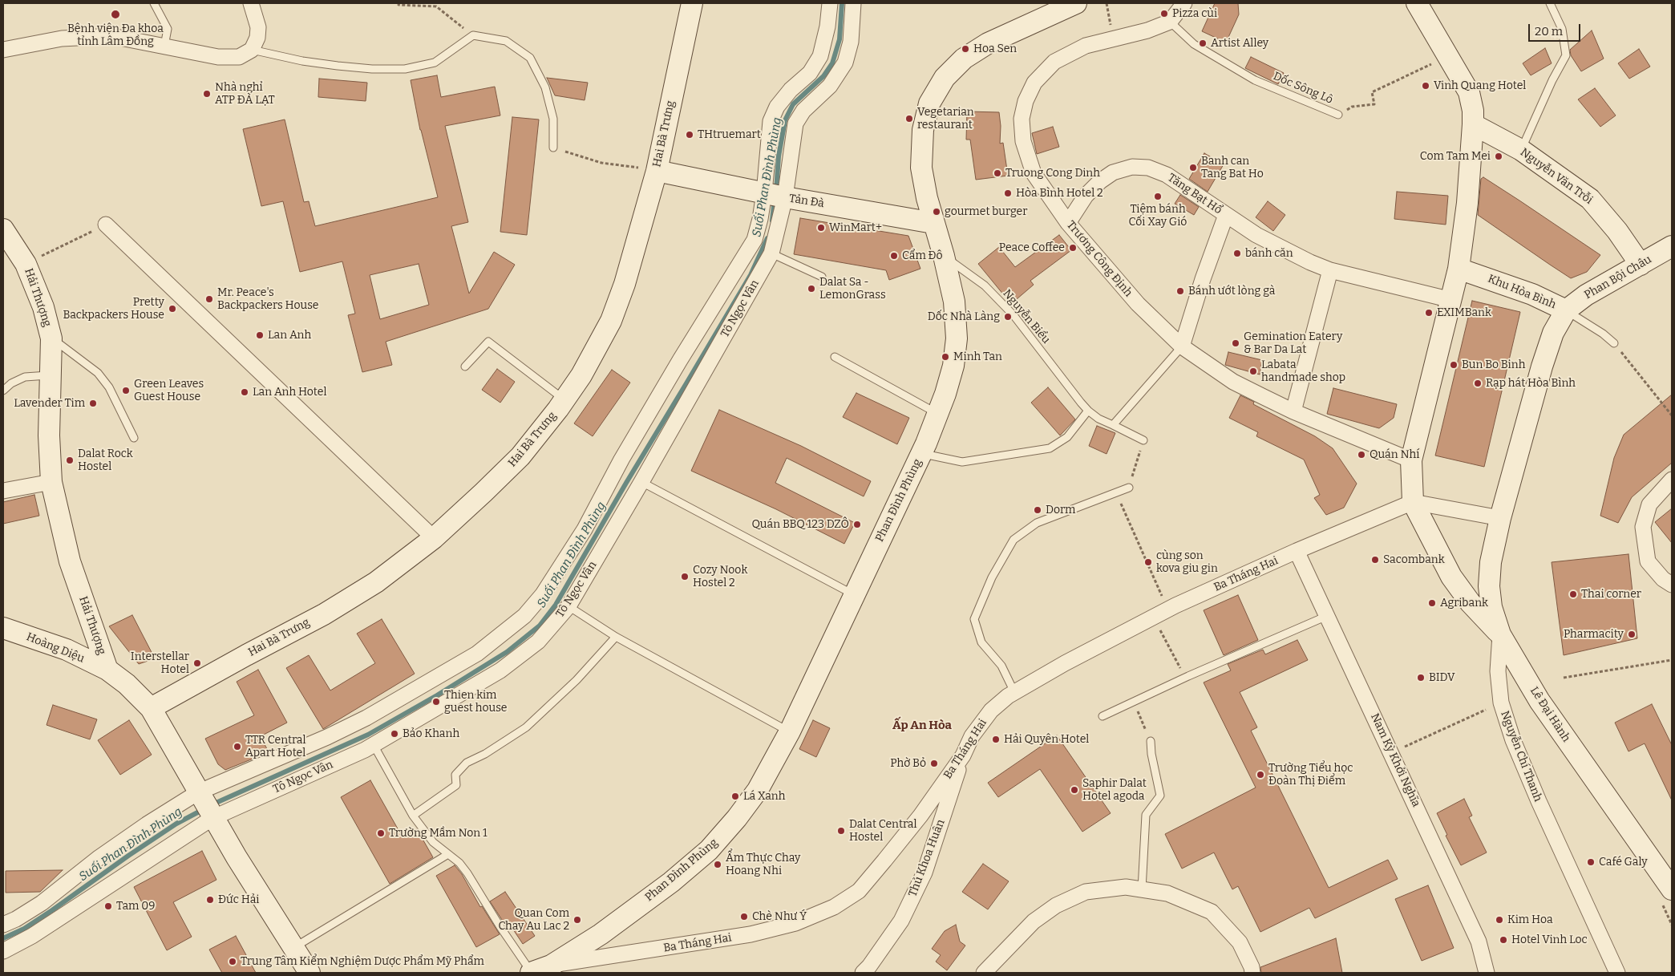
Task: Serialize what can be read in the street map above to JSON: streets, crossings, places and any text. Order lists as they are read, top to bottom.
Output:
{
  "streets": {
    "street": [
      "Hai Bà Trưng",
      "Nguyễn Văn Trỗi",
      "Tăng Bạt Hổ",
      "Tản Đà",
      "Trương Công Định",
      "Phan Bội Châu",
      "Khu Hòa Bình",
      "Hải Thượng",
      "Tô Ngọc Vân",
      "Phan Đình Phùng",
      "Ba Tháng Hai",
      "Hoàng Diệu",
      "Lê Đại Hành",
      "Nguyễn Chí Thanh",
      "Nam Kỳ Khởi Nghĩa",
      "Thủ Khoa Huân"
    ],
    "lane": ["Dốc Sông Lô", "Nguyễn Biểu"]
  },
  "crossings": [
    ["Dốc Sông Lô", "Trương Công Định"],
    ["Hai Bà Trưng", "Tản Đà"],
    ["Hai Bà Trưng", "Hải Thượng"],
    ["Nguyễn Văn Trỗi", "Phan Bội Châu"],
    ["Tăng Bạt Hổ", "Trương Công Định"],
    ["Tản Đà", "Tô Ngọc Vân"],
    ["Tản Đà", "Phan Đình Phùng"],
    ["Phan Bội Châu", "Khu Hòa Bình"],
    ["Khu Hòa Bình", "Lê Đại Hành"],
    ["Hải Thượng", "Tô Ngọc Vân"],
    ["Hải Thượng", "Hoàng Diệu"],
    ["Nguyễn Biểu", "Phan Đình Phùng"],
    ["Phan Đình Phùng", "Ba Tháng Hai"],
    ["Ba Tháng Hai", "Nam Kỳ Khởi Nghĩa"],
    ["Ba Tháng Hai", "Thủ Khoa Huân"],
    ["Lê Đại Hành", "Nguyễn Chí Thanh"]
  ],
  "districts": ["Ấp An Hòa"],
  "water": ["Suối Phan Đình Phùng"],
  "places": [
    "Pizza cùi",
    "Bệnh viện Đa khoa tỉnh Lâm Đồng",
    "Artist Alley",
    "Hoa Sen",
    "Vinh Quang Hotel",
    "Nhà nghỉ ATP ĐÀ LẠT",
    "Vegetarian restaurant",
    "THtruemart",
    "Com Tam Mei",
    "Banh can Tang Bat Ho",
    "Truong Cong Dinh",
    "Hòa Bình Hotel 2",
    "Tiệm bánh Cối Xay Gió",
    "gourmet burger",
    "WinMart+",
    "Peace Coffee",
    "bánh căn",
    "Cẩm Đô",
    "Dalat Sa - LemonGrass",
    "Bánh ướt lòng gà",
    "Mr. Peace's Backpackers House",
    "Pretty Backpackers House",
    "EXIMBank",
    "Dốc Nhà Làng",
    "Lan Anh",
    "Gemination Eatery & Bar Da Lat",
    "Minh Tan",
    "Bun Bo Binh",
    "Labata handmade shop",
    "Rạp hát Hòa Bình",
    "Green Leaves Guest House",
    "Lan Anh Hotel",
    "Lavender Tim",
    "Quán Nhí",
    "Dalat Rock Hostel",
    "Dorm",
    "Quán BBQ 123 DZÔ",
    "Sacombank",
    "cùng son kova giu gin",
    "Cozy Nook Hostel 2",
    "Thai corner",
    "Agribank",
    "Pharmacity",
    "Interstellar Hotel",
    "BIDV",
    "Thien kim guest house",
    "Bảo Khanh",
    "Hải Quyên Hotel",
    "TTR Central Apart Hotel",
    "Phờ Bỏ",
    "Trường Tiểu học Đoàn Thị Điểm",
    "Saphir Dalat Hotel agoda",
    "Lá Xanh",
    "Dalat Central Hostel",
    "Trường Mầm Non 1",
    "Café Galy",
    "Ẩm Thực Chay Hoang Nhi",
    "Đức Hải",
    "Tam 09",
    "Chè Như Ý",
    "Quan Com Chay Au Lac 2",
    "Kim Hoa",
    "Hotel Vinh Loc",
    "Trung Tâm Kiểm Nghiệm Dược Phẩm Mỹ Phẩm"
  ],
  "scale_bar": "20 m"
}
